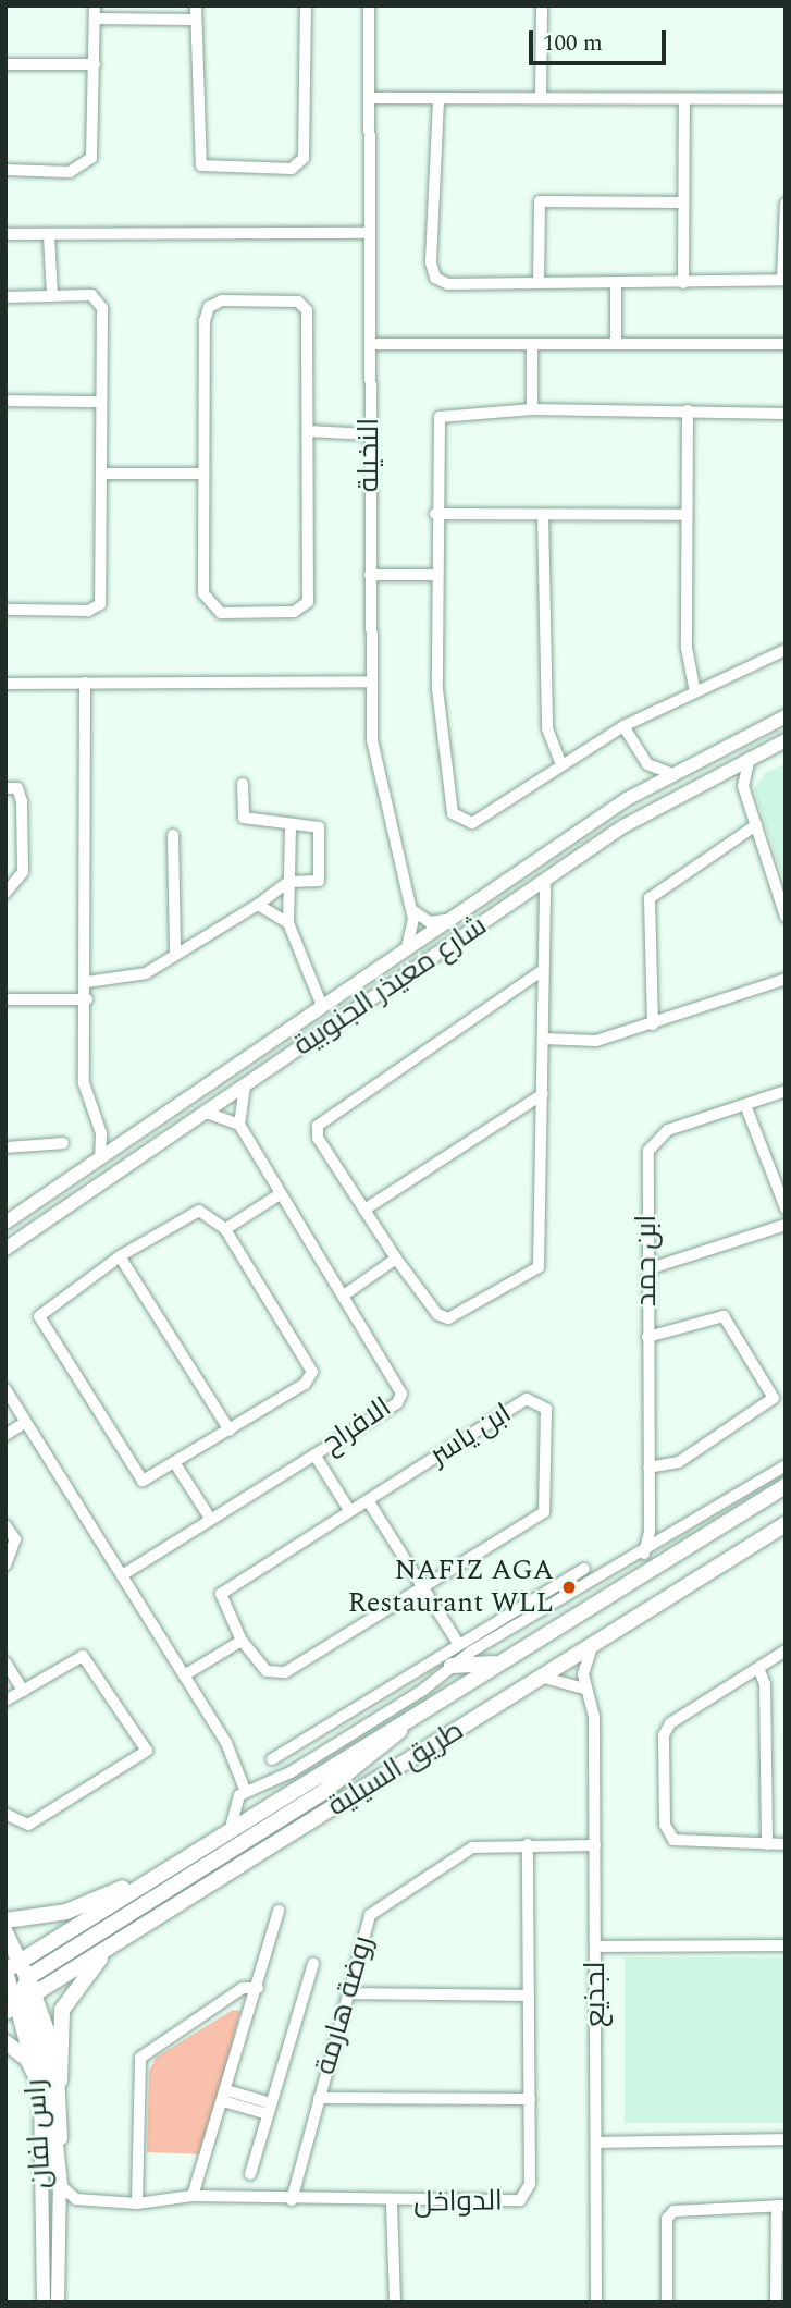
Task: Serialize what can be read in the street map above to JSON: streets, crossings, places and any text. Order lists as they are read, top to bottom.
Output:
{
  "streets": {
    "main road": ["طريق السيلية"],
    "street": [
      "النخيلة",
      "شارع معيذر الجنوبية",
      "ابن حمد",
      "الافراح",
      "ابن ياسر",
      "لجذيع",
      "روضة هارمة",
      "راس لفان",
      "الدواخل"
    ]
  },
  "crossings": [
    ["النخيلة", "شارع معيذر الجنوبية"],
    ["ابن حمد", "طريق السيلية"],
    ["طريق السيلية", "لجذيع"],
    ["طريق السيلية", "راس لفان"],
    ["لجذيع", "روضة هارمة"],
    ["روضة هارمة", "الدواخل"],
    ["راس لفان", "الدواخل"]
  ],
  "places": ["NAFIZ AGA Restaurant WLL"],
  "scale_bar": "100 m"
}
